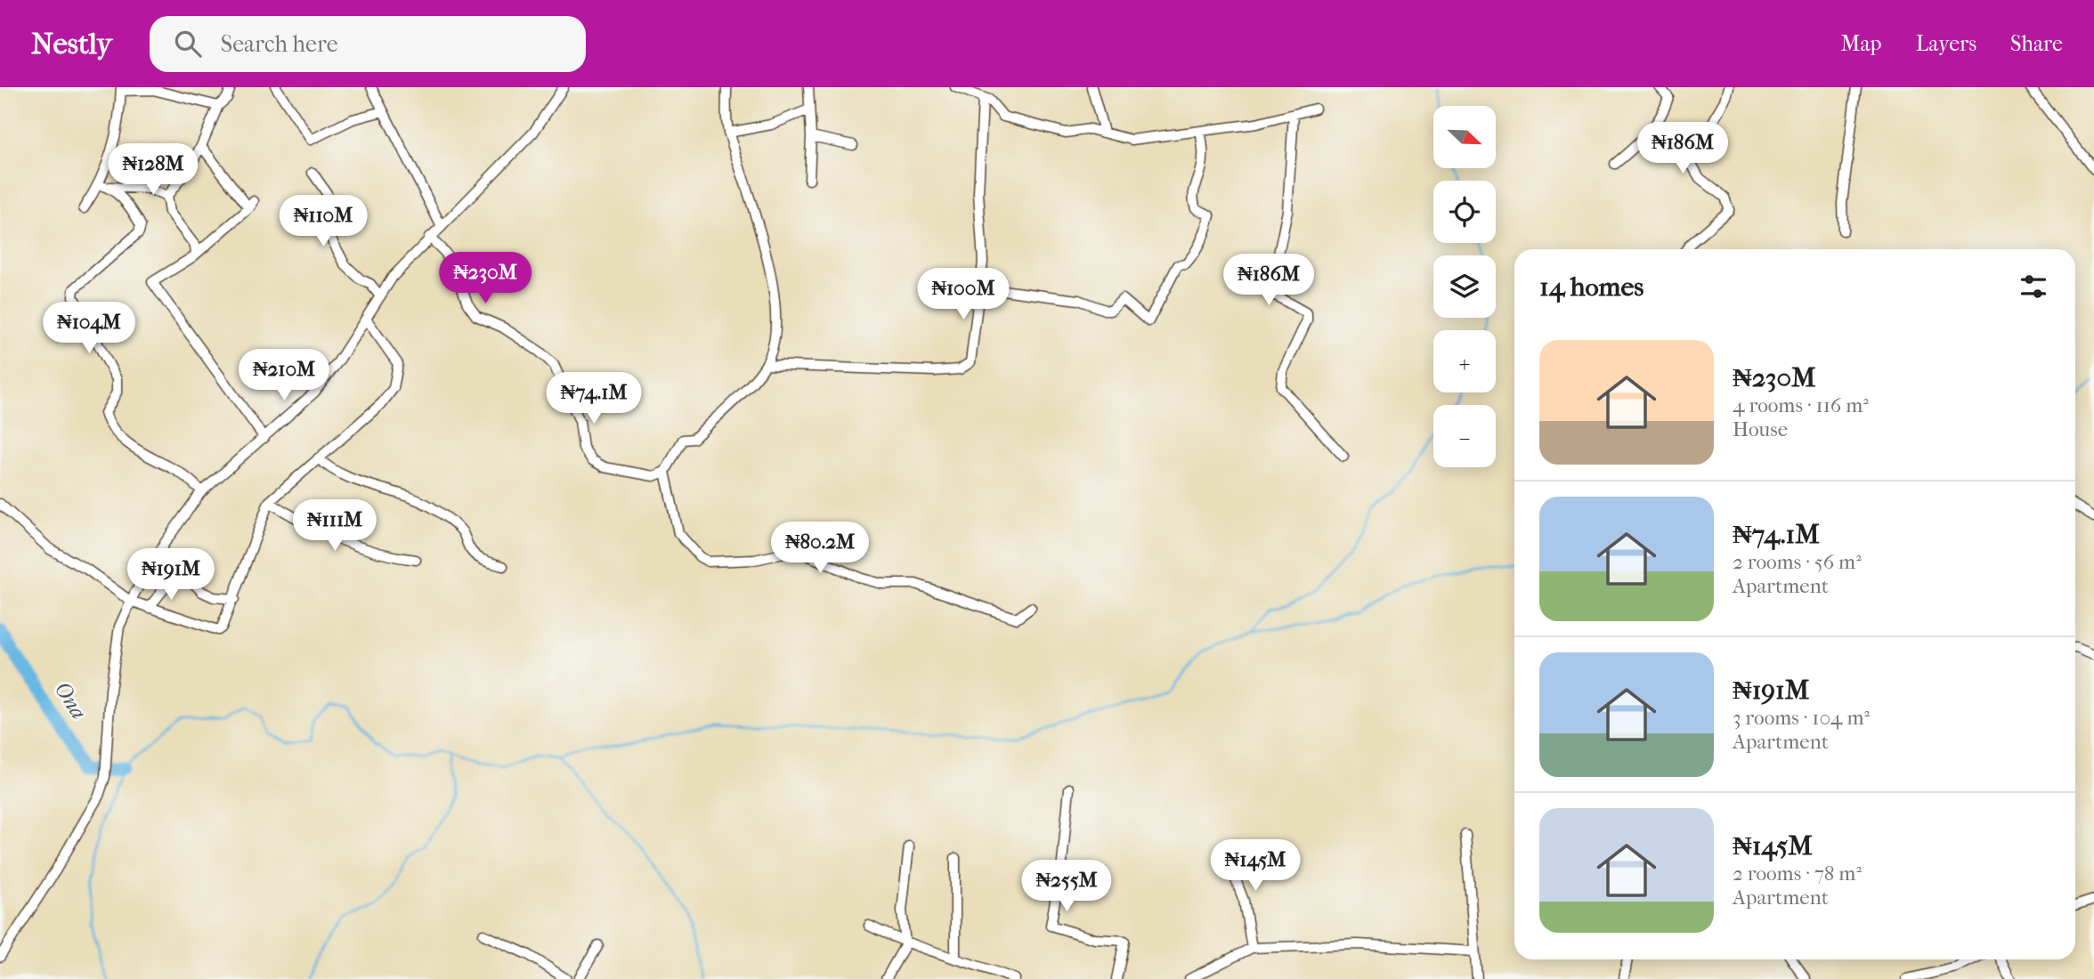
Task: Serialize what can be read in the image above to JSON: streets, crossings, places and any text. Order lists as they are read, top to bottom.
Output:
{
  "water": ["Ona"],
  "north": "bottom right",
  "page": {
    "header": "Nestly",
    "search": "Search here",
    "nav": ["Map", "Layers", "Share"],
    "map_buttons": ["+", "−"],
    "price": [
      "₦186M",
      "₦128M",
      "₦110M",
      "₦230M",
      "₦186M",
      "₦100M",
      "₦104M",
      "₦210M",
      "₦74.1M",
      "₦111M",
      "₦80.2M",
      "₦191M",
      "₦145M",
      "₦255M"
    ],
    "heading": "14 homes",
    "list": [
      {
        "name": "₦230M",
        "note": "4 rooms · 116 m² · House"
      },
      {
        "name": "₦74.1M",
        "note": "2 rooms · 56 m² · Apartment"
      },
      {
        "name": "₦191M",
        "note": "3 rooms · 104 m² · Apartment"
      },
      {
        "name": "₦145M",
        "note": "2 rooms · 78 m² · Apartment"
      }
    ]
  }
}
